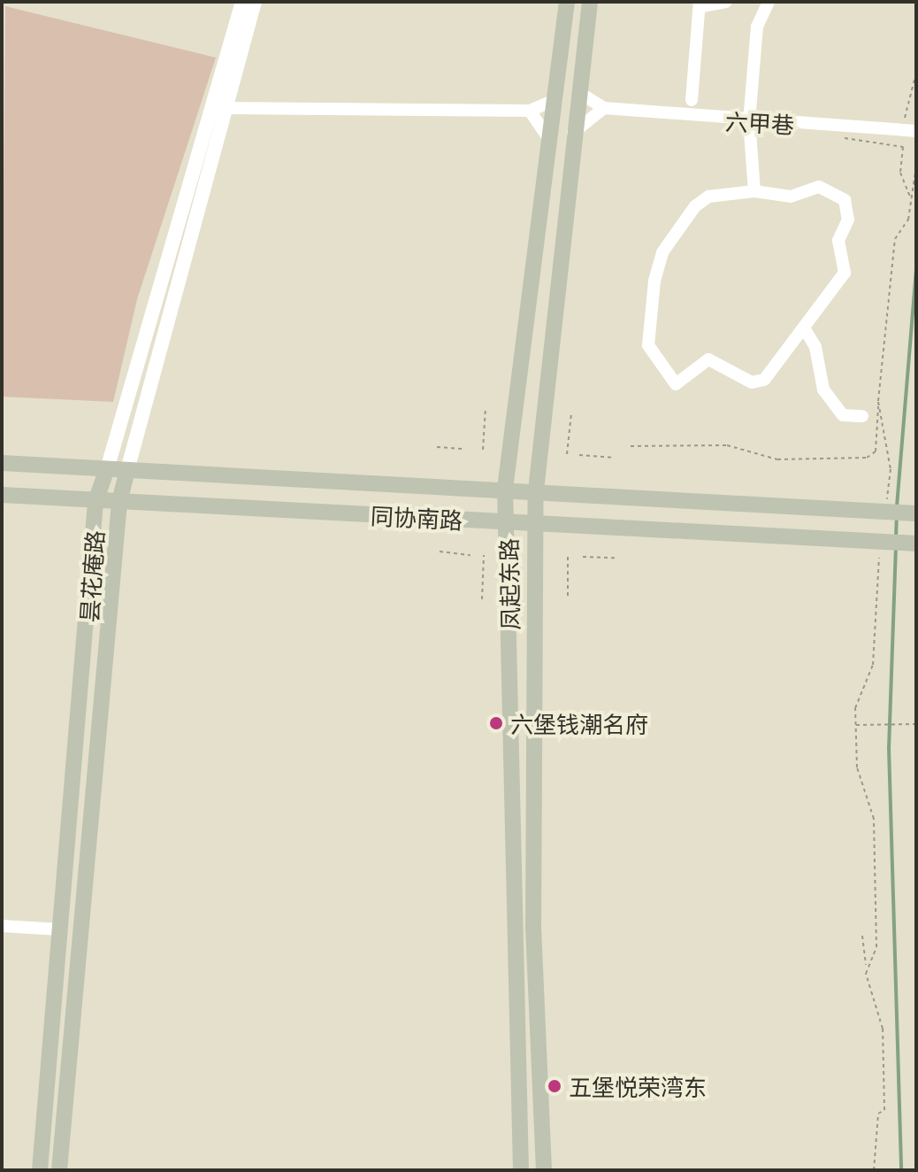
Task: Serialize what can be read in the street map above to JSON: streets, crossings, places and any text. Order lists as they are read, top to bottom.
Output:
{
  "streets": {
    "main road": ["同协南路", "昙花庵路", "凤起东路"],
    "street": ["六甲巷"]
  },
  "crossings": [
    ["六甲巷", "凤起东路"],
    ["同协南路", "昙花庵路"],
    ["同协南路", "凤起东路"]
  ],
  "places": ["六堡钱潮名府", "五堡悦荣湾东"]
}
